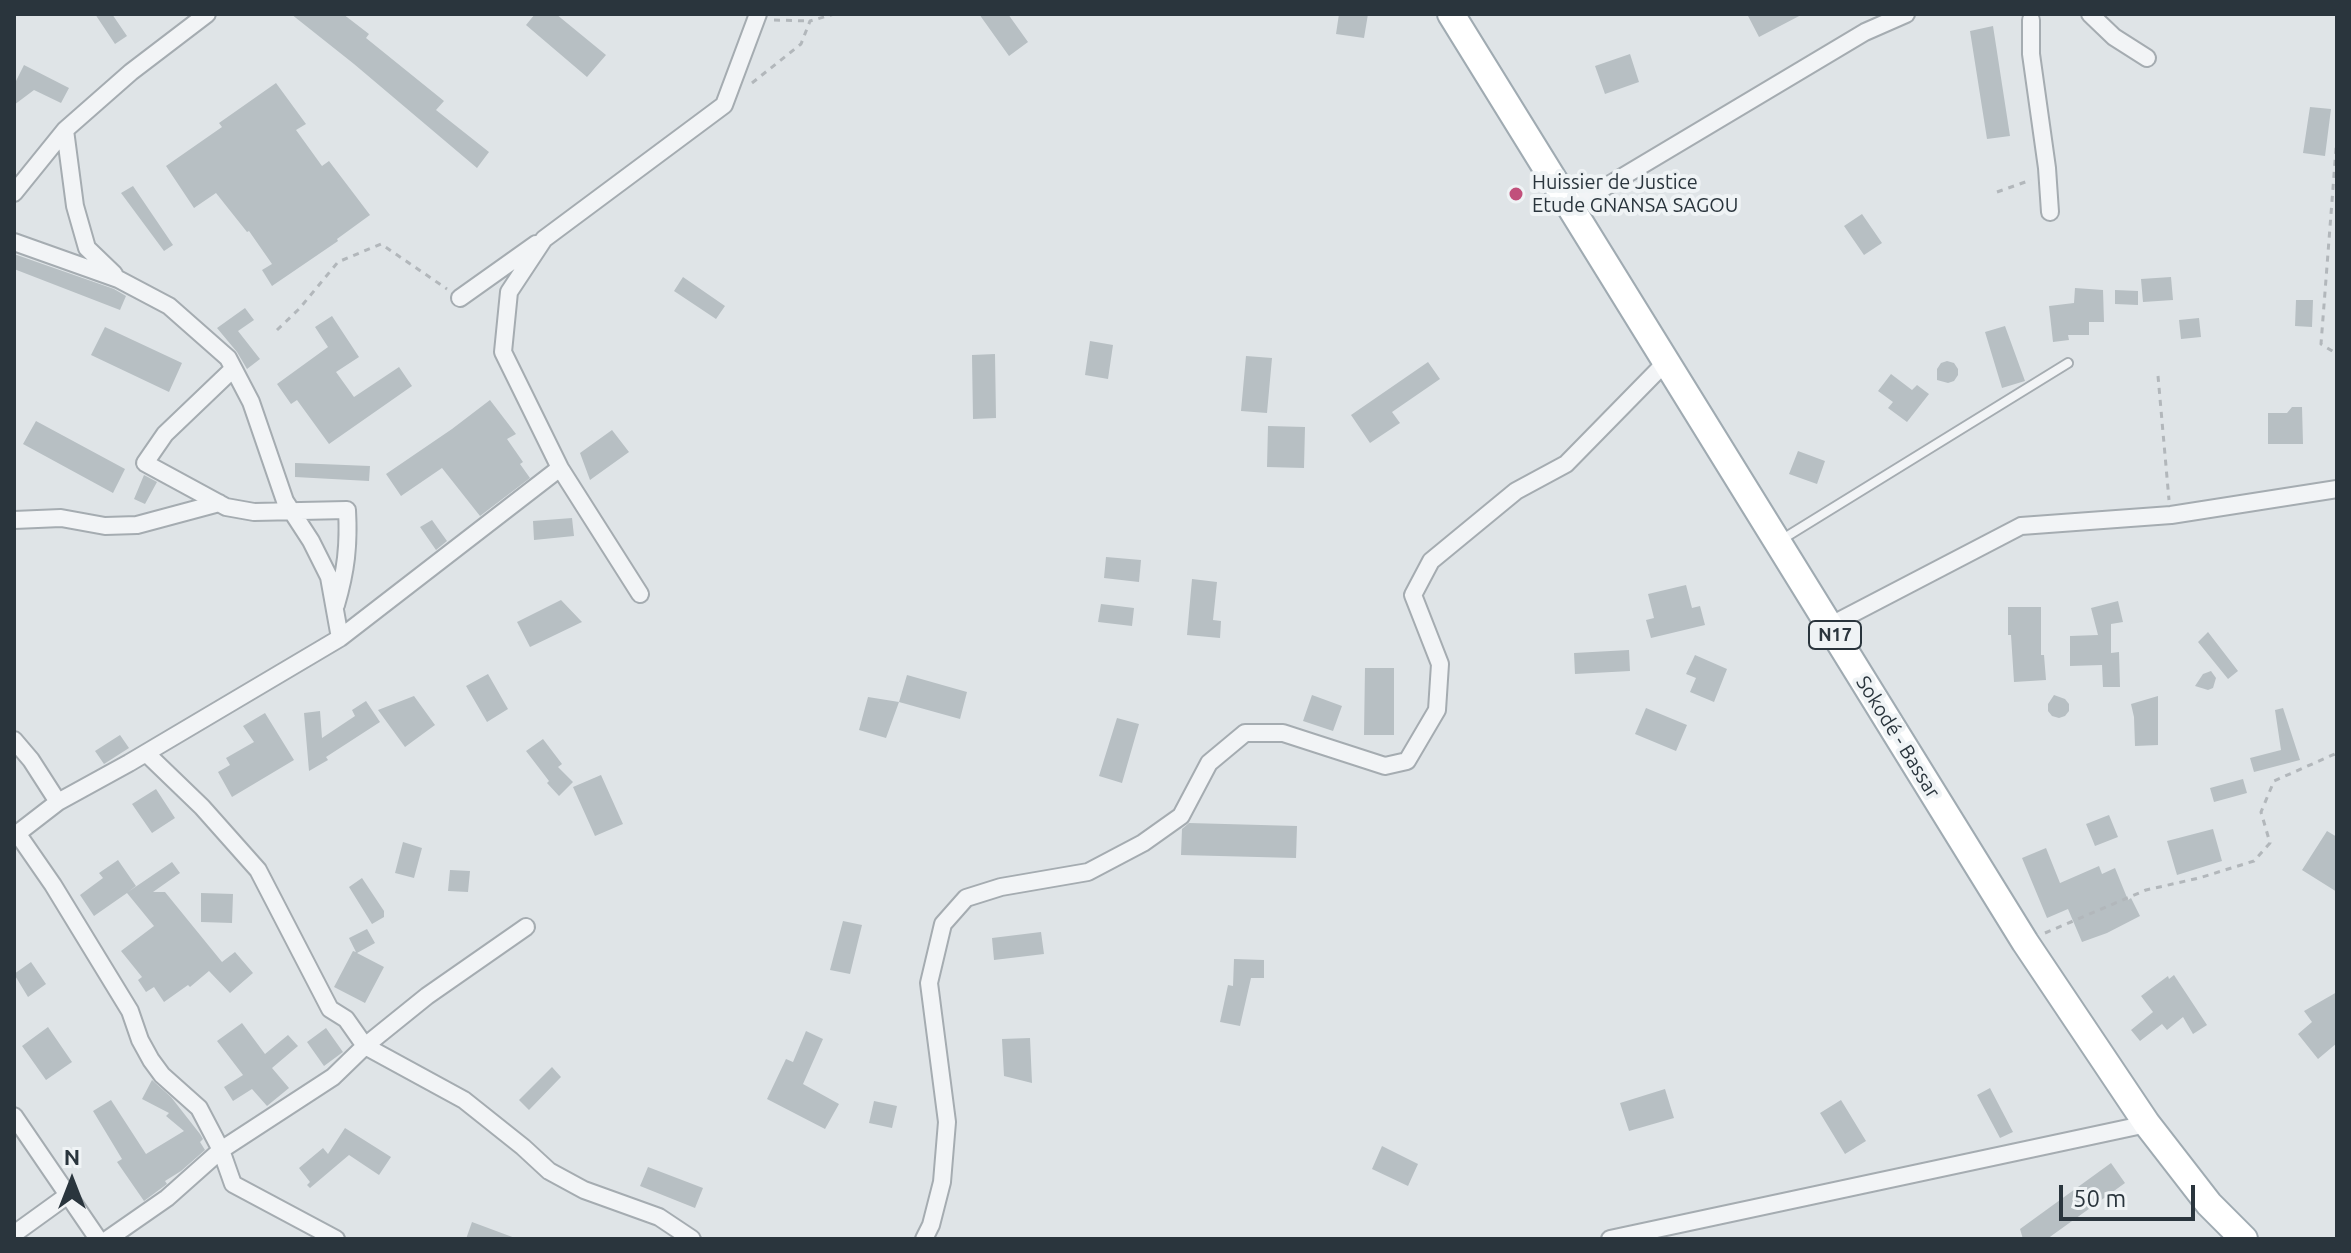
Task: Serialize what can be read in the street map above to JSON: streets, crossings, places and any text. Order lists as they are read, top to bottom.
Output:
{
  "streets": {
    "main road": ["N17", "Sokodé - Bassar"]
  },
  "places": ["Huissier de Justice Etude GNANSA SAGOU"],
  "scale_bar": "50 m",
  "north": "top"
}
